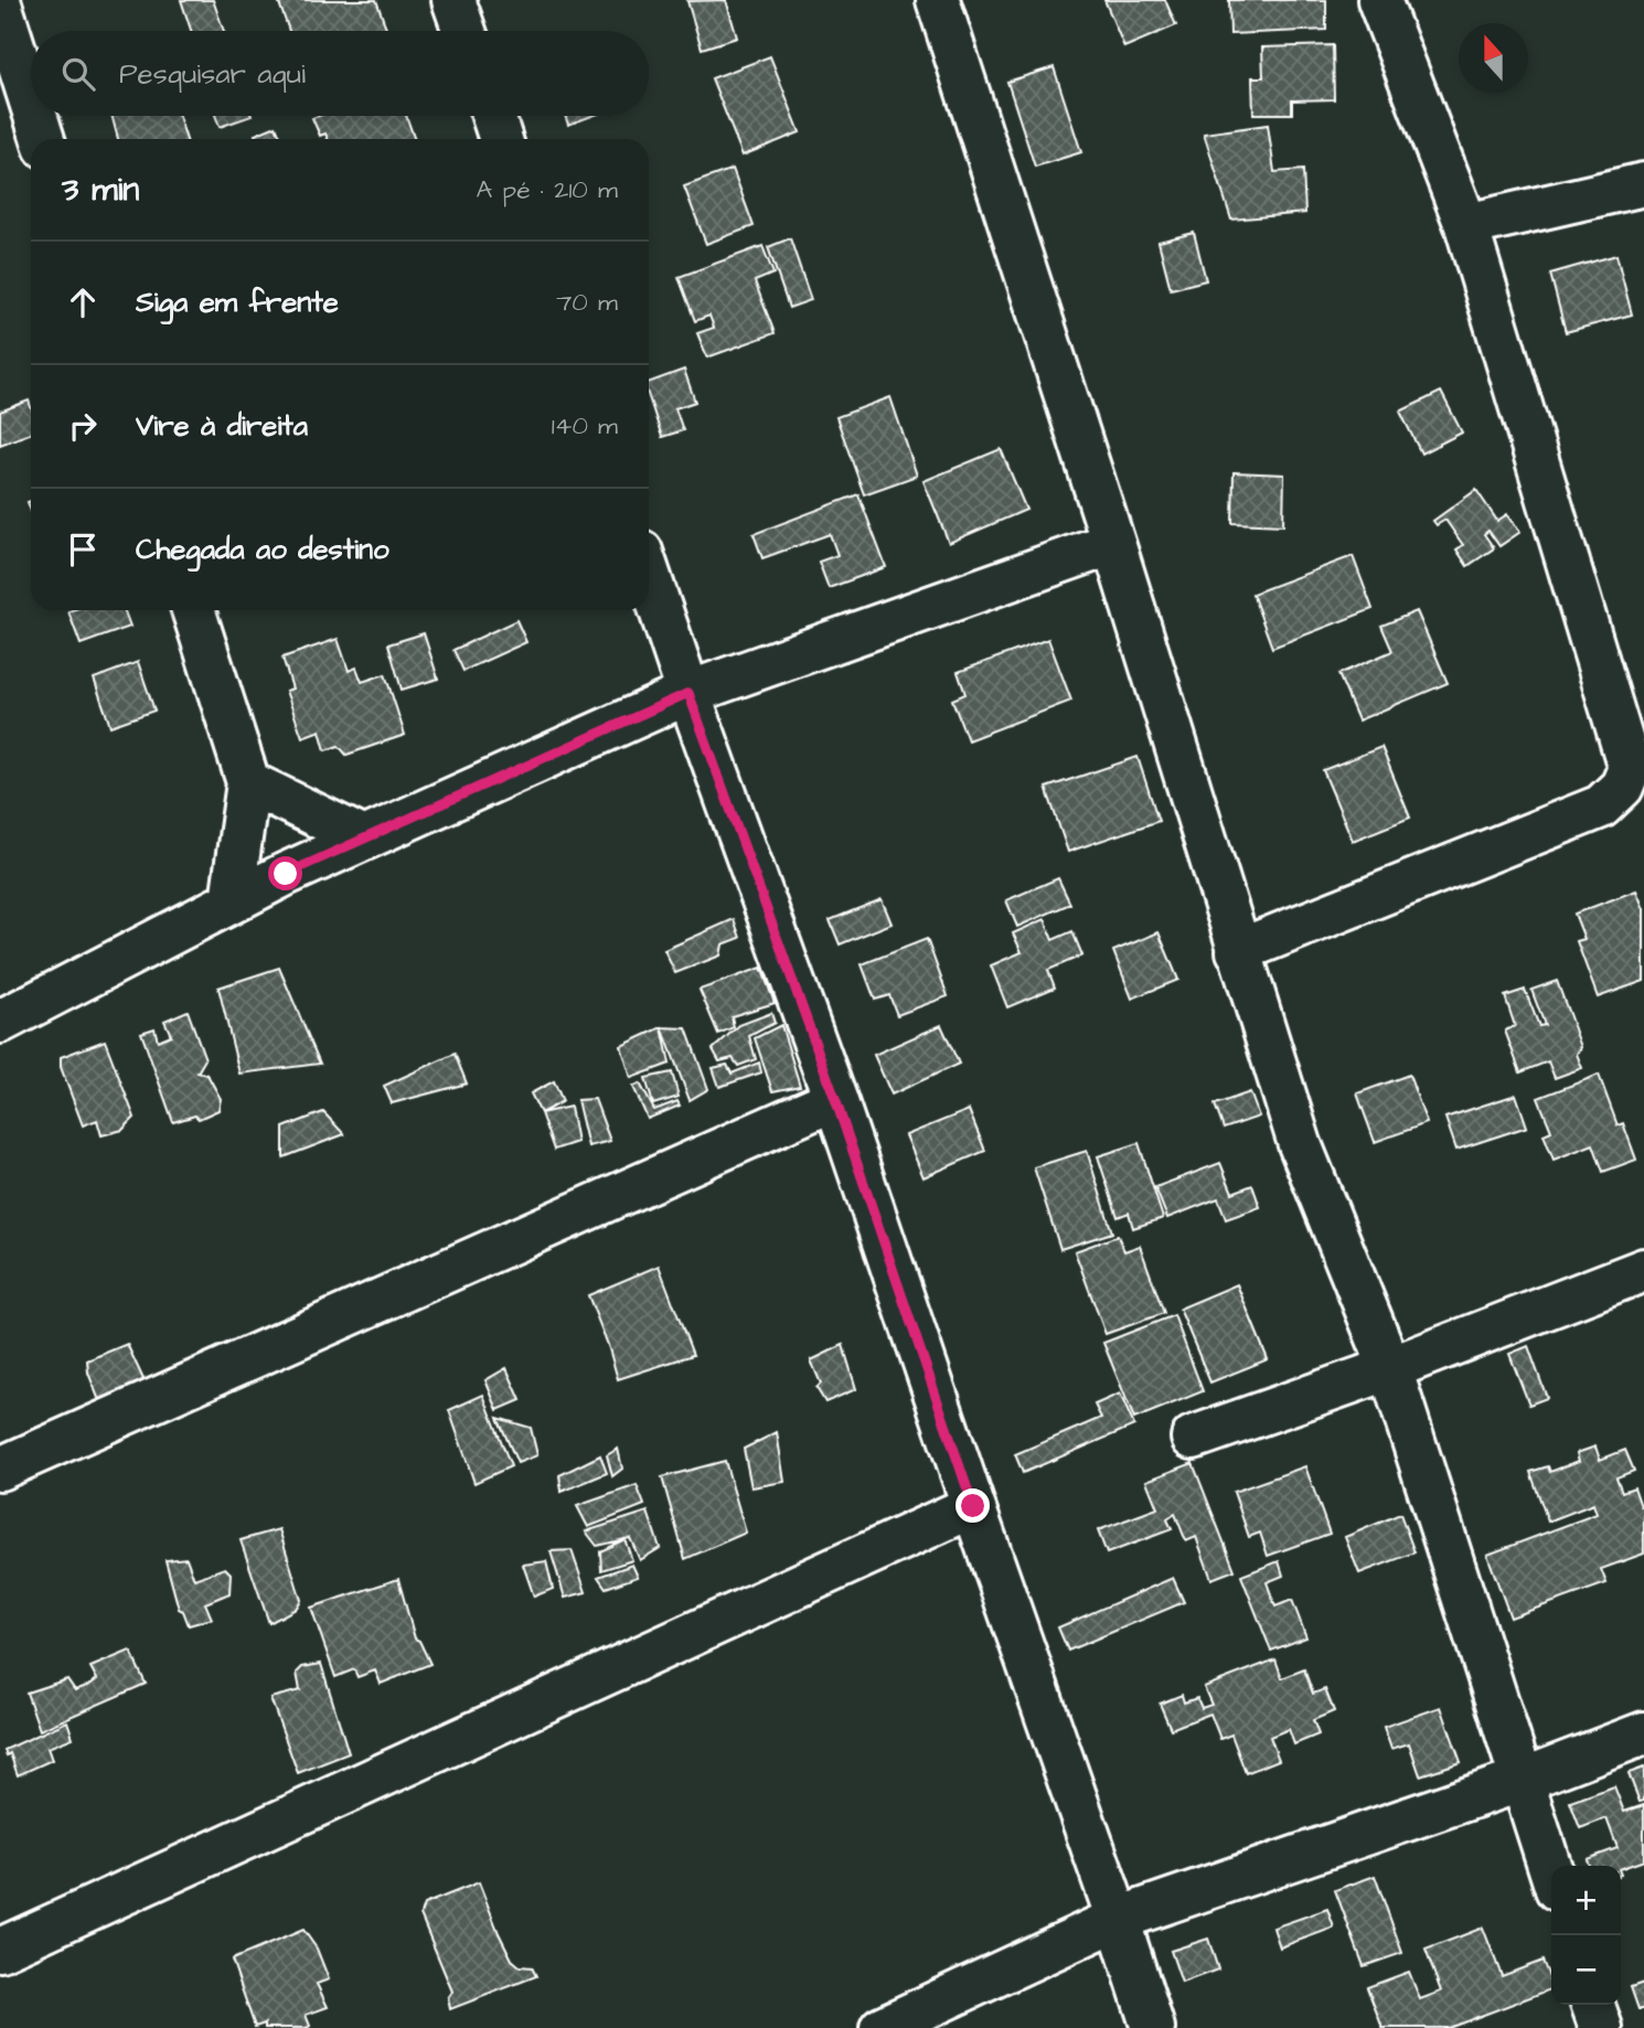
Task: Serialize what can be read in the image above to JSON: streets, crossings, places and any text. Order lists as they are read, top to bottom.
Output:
{
  "north": "top",
  "page": {
    "search": "Pesquisar aqui",
    "heading": ["3 min", "A pé · 210 m"],
    "list": [
      ["Siga em frente", "70 m"],
      ["Vire à direita", "140 m"],
      "Chegada ao destino"
    ],
    "map_buttons": ["+", "−"]
  }
}
